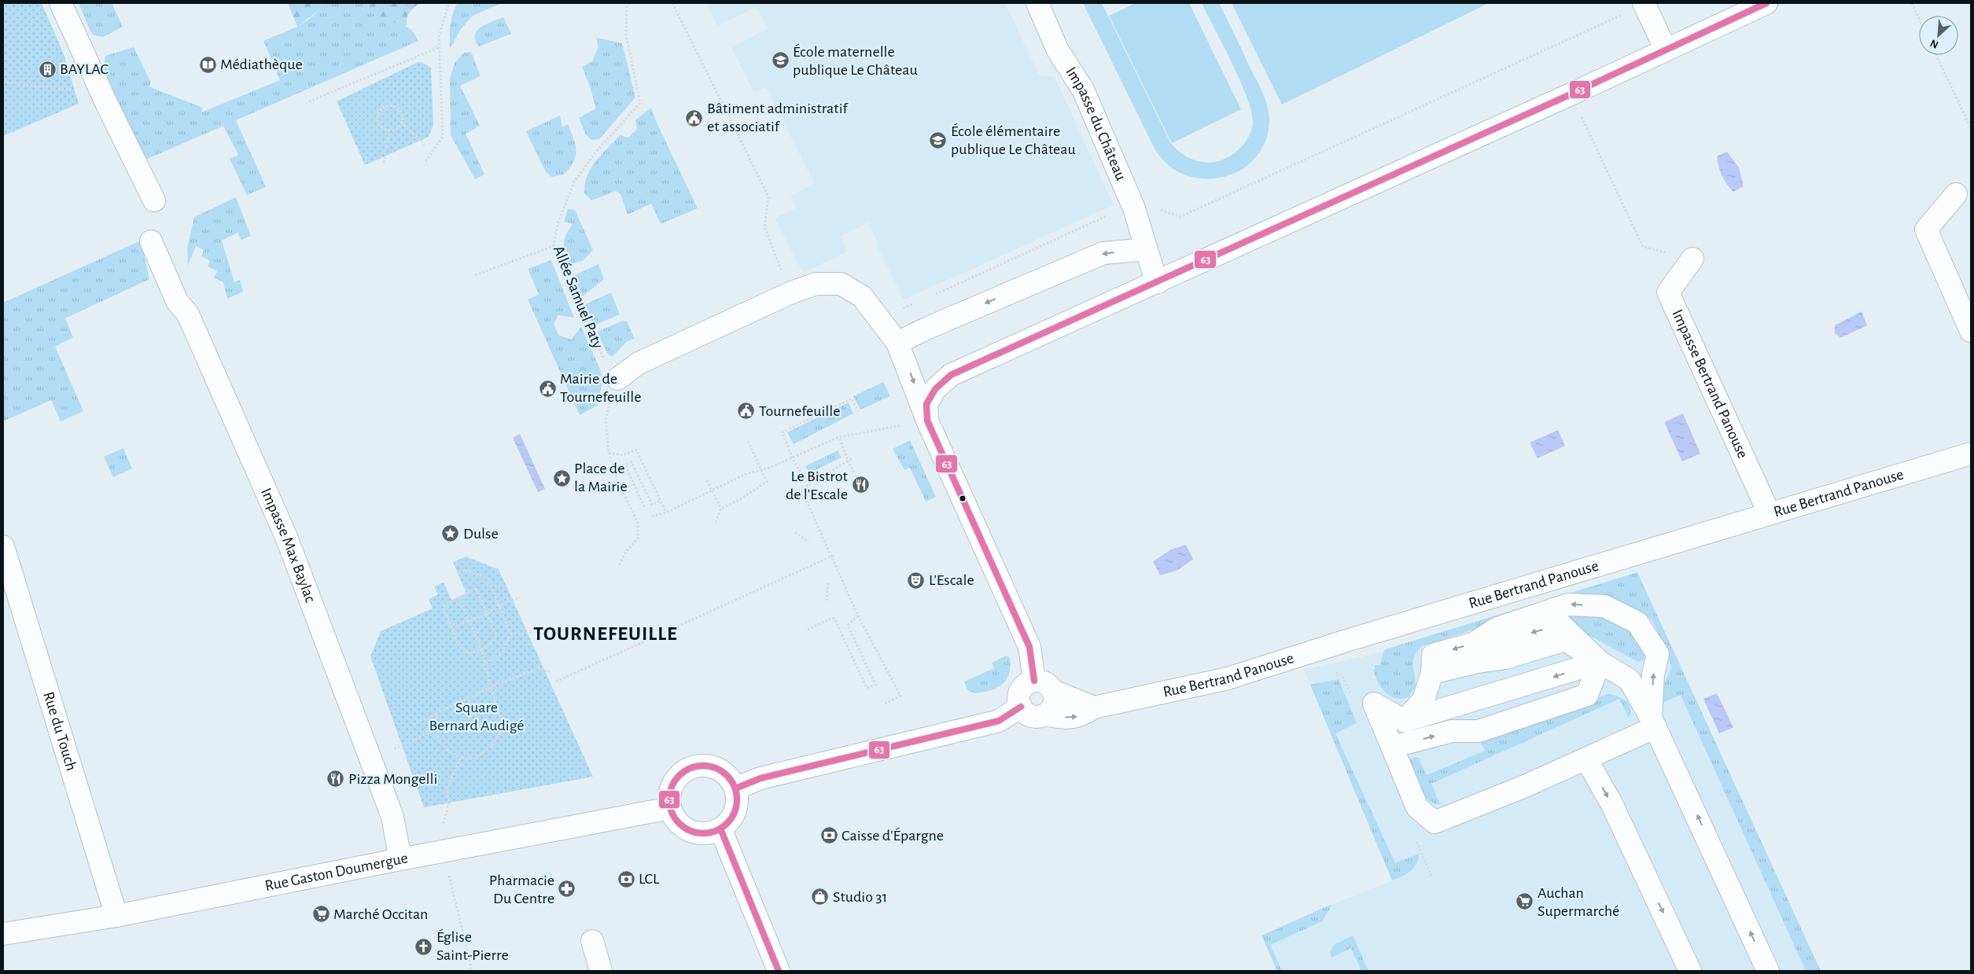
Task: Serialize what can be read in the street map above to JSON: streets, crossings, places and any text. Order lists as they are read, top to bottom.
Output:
{
  "streets": {
    "street": [
      "Impasse du Château",
      "Impasse Bertrand Panouse",
      "Rue Bertrand Panouse",
      "Impasse Max Baylac",
      "Rue du Touch",
      "Rue Gaston Doumergue"
    ],
    "path": ["Allée Samuel Paty"]
  },
  "crossings": [
    ["Impasse Bertrand Panouse", "Rue Bertrand Panouse"],
    ["Impasse Max Baylac", "Rue Gaston Doumergue"],
    ["Rue du Touch", "Rue Gaston Doumergue"]
  ],
  "districts": ["TOURNEFEUILLE"],
  "parks": ["Square Bernard Audigé"],
  "places": {
    "school or university": ["École maternelle publique Le Château", "École élémentaire publique Le Château"],
    "library": ["Médiathèque"],
    "building": ["BAYLAC"],
    "public building": ["Bâtiment administratif et associatif", "Mairie de Tournefeuille", "Tournefeuille"],
    "place": ["Place de la Mairie", "Dulse"],
    "restaurant": ["Le Bistrot de l'Escale", "Pizza Mongelli"],
    "theatre": ["L'Escale"],
    "bank": ["Caisse d'Épargne", "LCL"],
    "pharmacy": ["Pharmacie Du Centre"],
    "shop": ["Studio 31"],
    "supermarket": ["Auchan Supermarché", "Marché Occitan"],
    "church": ["Église Saint-Pierre"]
  },
  "lines": ["transit line 63"],
  "north": "bottom left"
}
